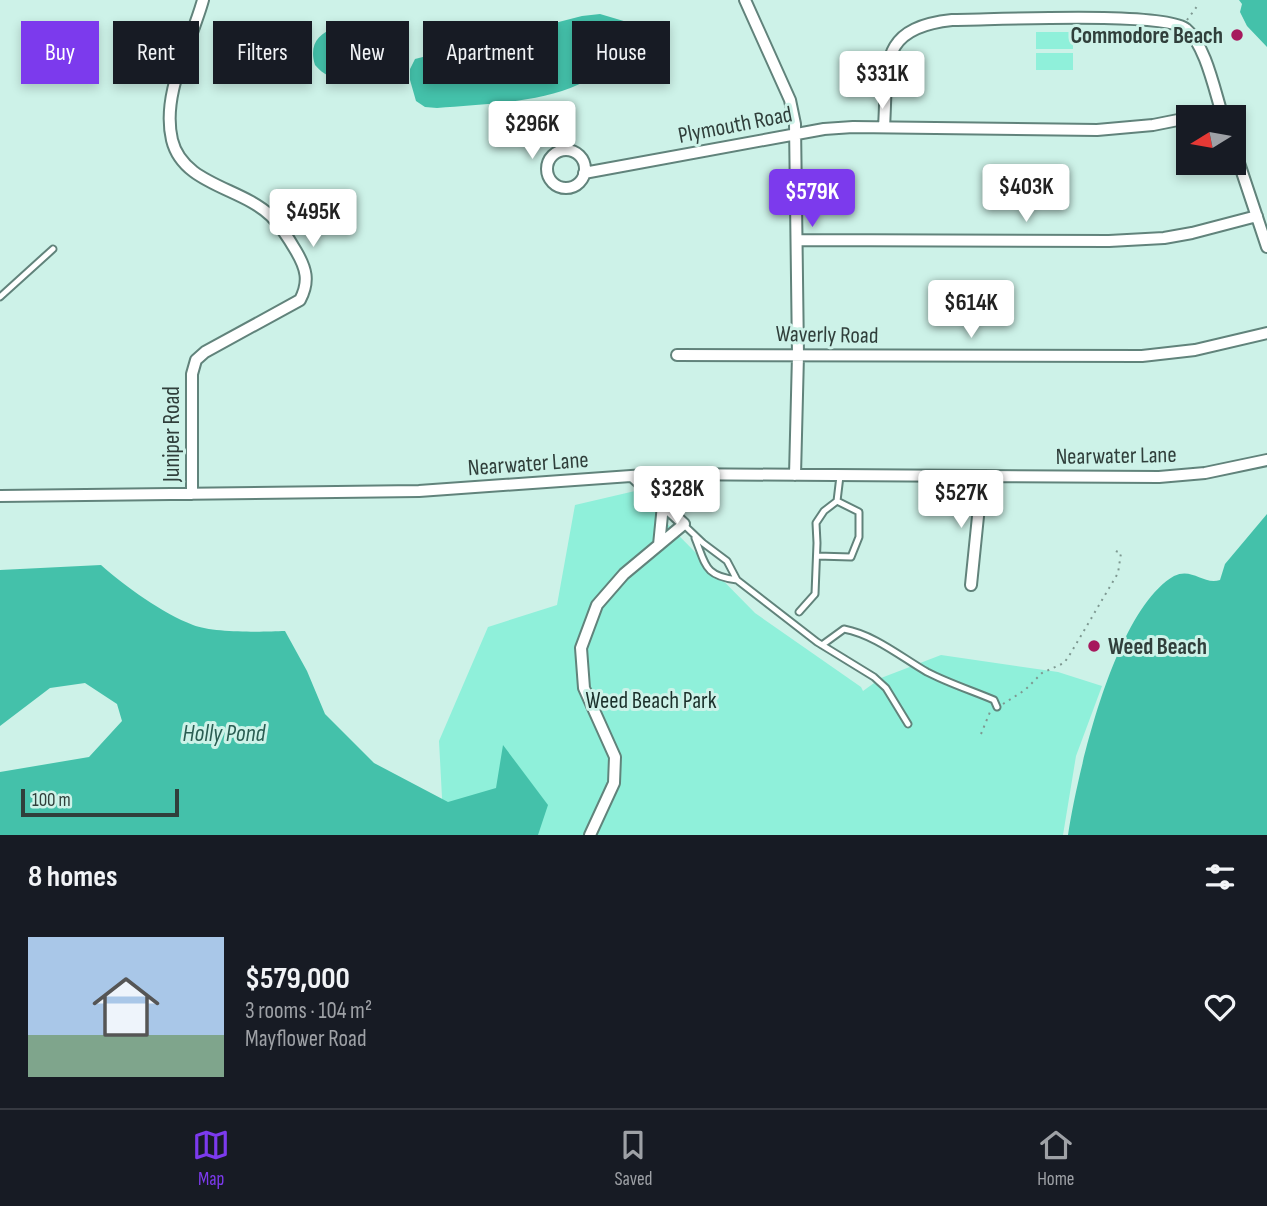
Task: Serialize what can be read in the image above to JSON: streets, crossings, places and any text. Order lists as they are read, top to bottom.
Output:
{
  "streets": {
    "street": [
      "Plymouth Road",
      "Waverly Road",
      "Juniper Road",
      "Nearwater Lane"
    ]
  },
  "crossings": [
    ["Juniper Road", "Nearwater Lane"]
  ],
  "water": ["Holly Pond"],
  "parks": ["Weed Beach Park"],
  "places": ["Commodore Beach", "Weed Beach"],
  "scale_bar": "100 m",
  "north": "left",
  "page": {
    "chip": [
      "Buy",
      "Rent",
      "Filters",
      "New",
      "Apartment",
      "House"
    ],
    "price": [
      "$331K",
      "$296K",
      "$403K",
      "$579K",
      "$495K",
      "$614K",
      "$328K",
      "$527K"
    ],
    "scale": "100 m",
    "heading": "8 homes",
    "list": [
      {
        "name": "$579,000",
        "note": "3 rooms · 104 m² · Mayflower Road"
      }
    ],
    "tabs": ["Map", "Saved", "Home"]
  }
}
